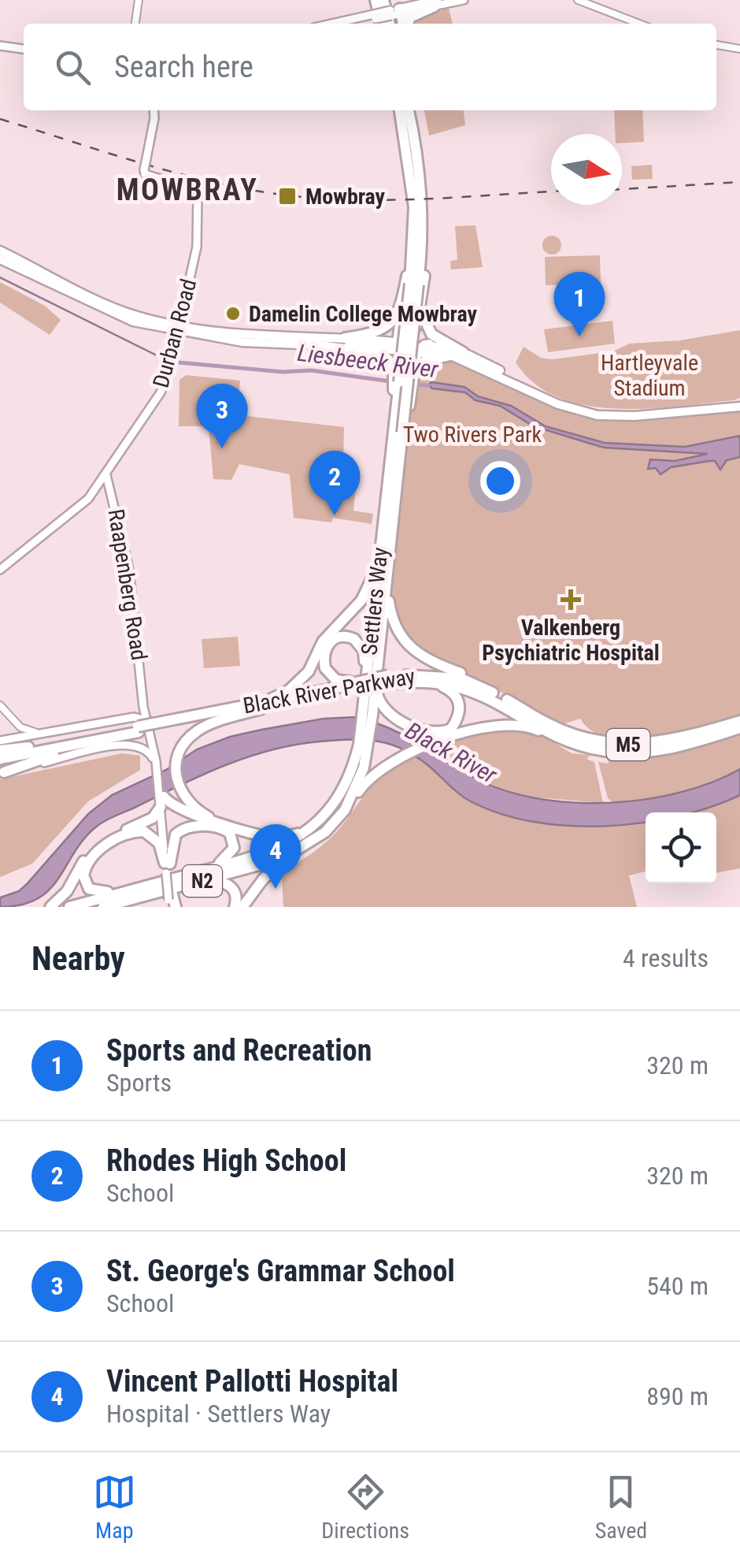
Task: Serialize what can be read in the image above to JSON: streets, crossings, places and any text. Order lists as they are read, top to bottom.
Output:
{
  "streets": {
    "highway": [
      "Settlers Way",
      "Black River Parkway",
      "M5",
      "N2"
    ],
    "main road": ["Durban Road", "Raapenberg Road"]
  },
  "crossings": [
    ["Durban Road", "Raapenberg Road"],
    ["Raapenberg Road", "Black River Parkway"],
    ["Raapenberg Road", "M5"],
    ["Settlers Way", "Black River Parkway"],
    ["Black River Parkway", "M5"]
  ],
  "districts": ["MOWBRAY"],
  "water": ["Liesbeeck River", "Black River"],
  "parks": ["Hartleyvale Stadium", "Two Rivers Park"],
  "places": {
    "transit": ["Mowbray"],
    "other": ["Damelin College Mowbray"],
    "health": ["Valkenberg Psychiatric Hospital"]
  },
  "north": "right",
  "page": {
    "search": "Search here",
    "pins": [
      "1",
      "3",
      "2",
      "4"
    ],
    "heading": ["Nearby", "4 results"],
    "list": [
      {
        "mark": "1",
        "name": "Sports and Recreation",
        "note": "Sports",
        "value": "320 m"
      },
      {
        "mark": "2",
        "name": "Rhodes High School",
        "note": "School",
        "value": "320 m"
      },
      {
        "mark": "3",
        "name": "St. George's Grammar School",
        "note": "School",
        "value": "540 m"
      },
      {
        "mark": "4",
        "name": "Vincent Pallotti Hospital",
        "note": "Hospital · Settlers Way",
        "value": "890 m"
      }
    ],
    "nav": ["Map", "Directions", "Saved"]
  }
}
